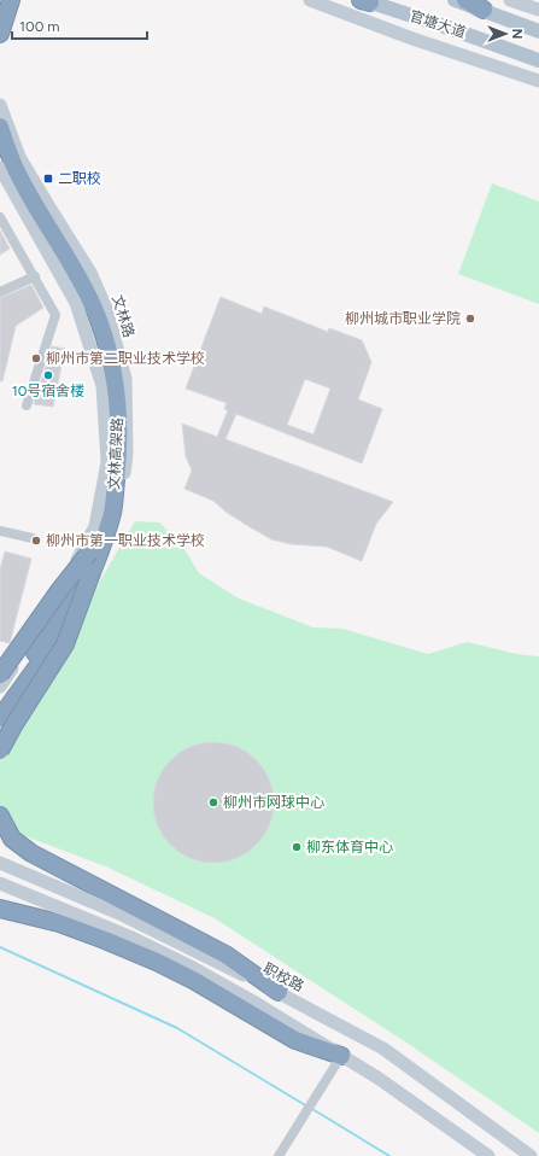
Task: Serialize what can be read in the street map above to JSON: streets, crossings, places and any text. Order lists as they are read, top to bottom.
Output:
{
  "streets": {
    "highway": ["文林高架路"],
    "main road": ["官塘大道", "文林路", "职校路"]
  },
  "places": {
    "transit": ["二职校"],
    "other": [
      "柳州城市职业学院",
      "柳州市第二职业技术学校",
      "10号宿舍楼",
      "柳州市第一职业技术学校",
      "柳州市网球中心",
      "柳东体育中心"
    ]
  },
  "scale_bar": "100 m",
  "north": "right"
}
